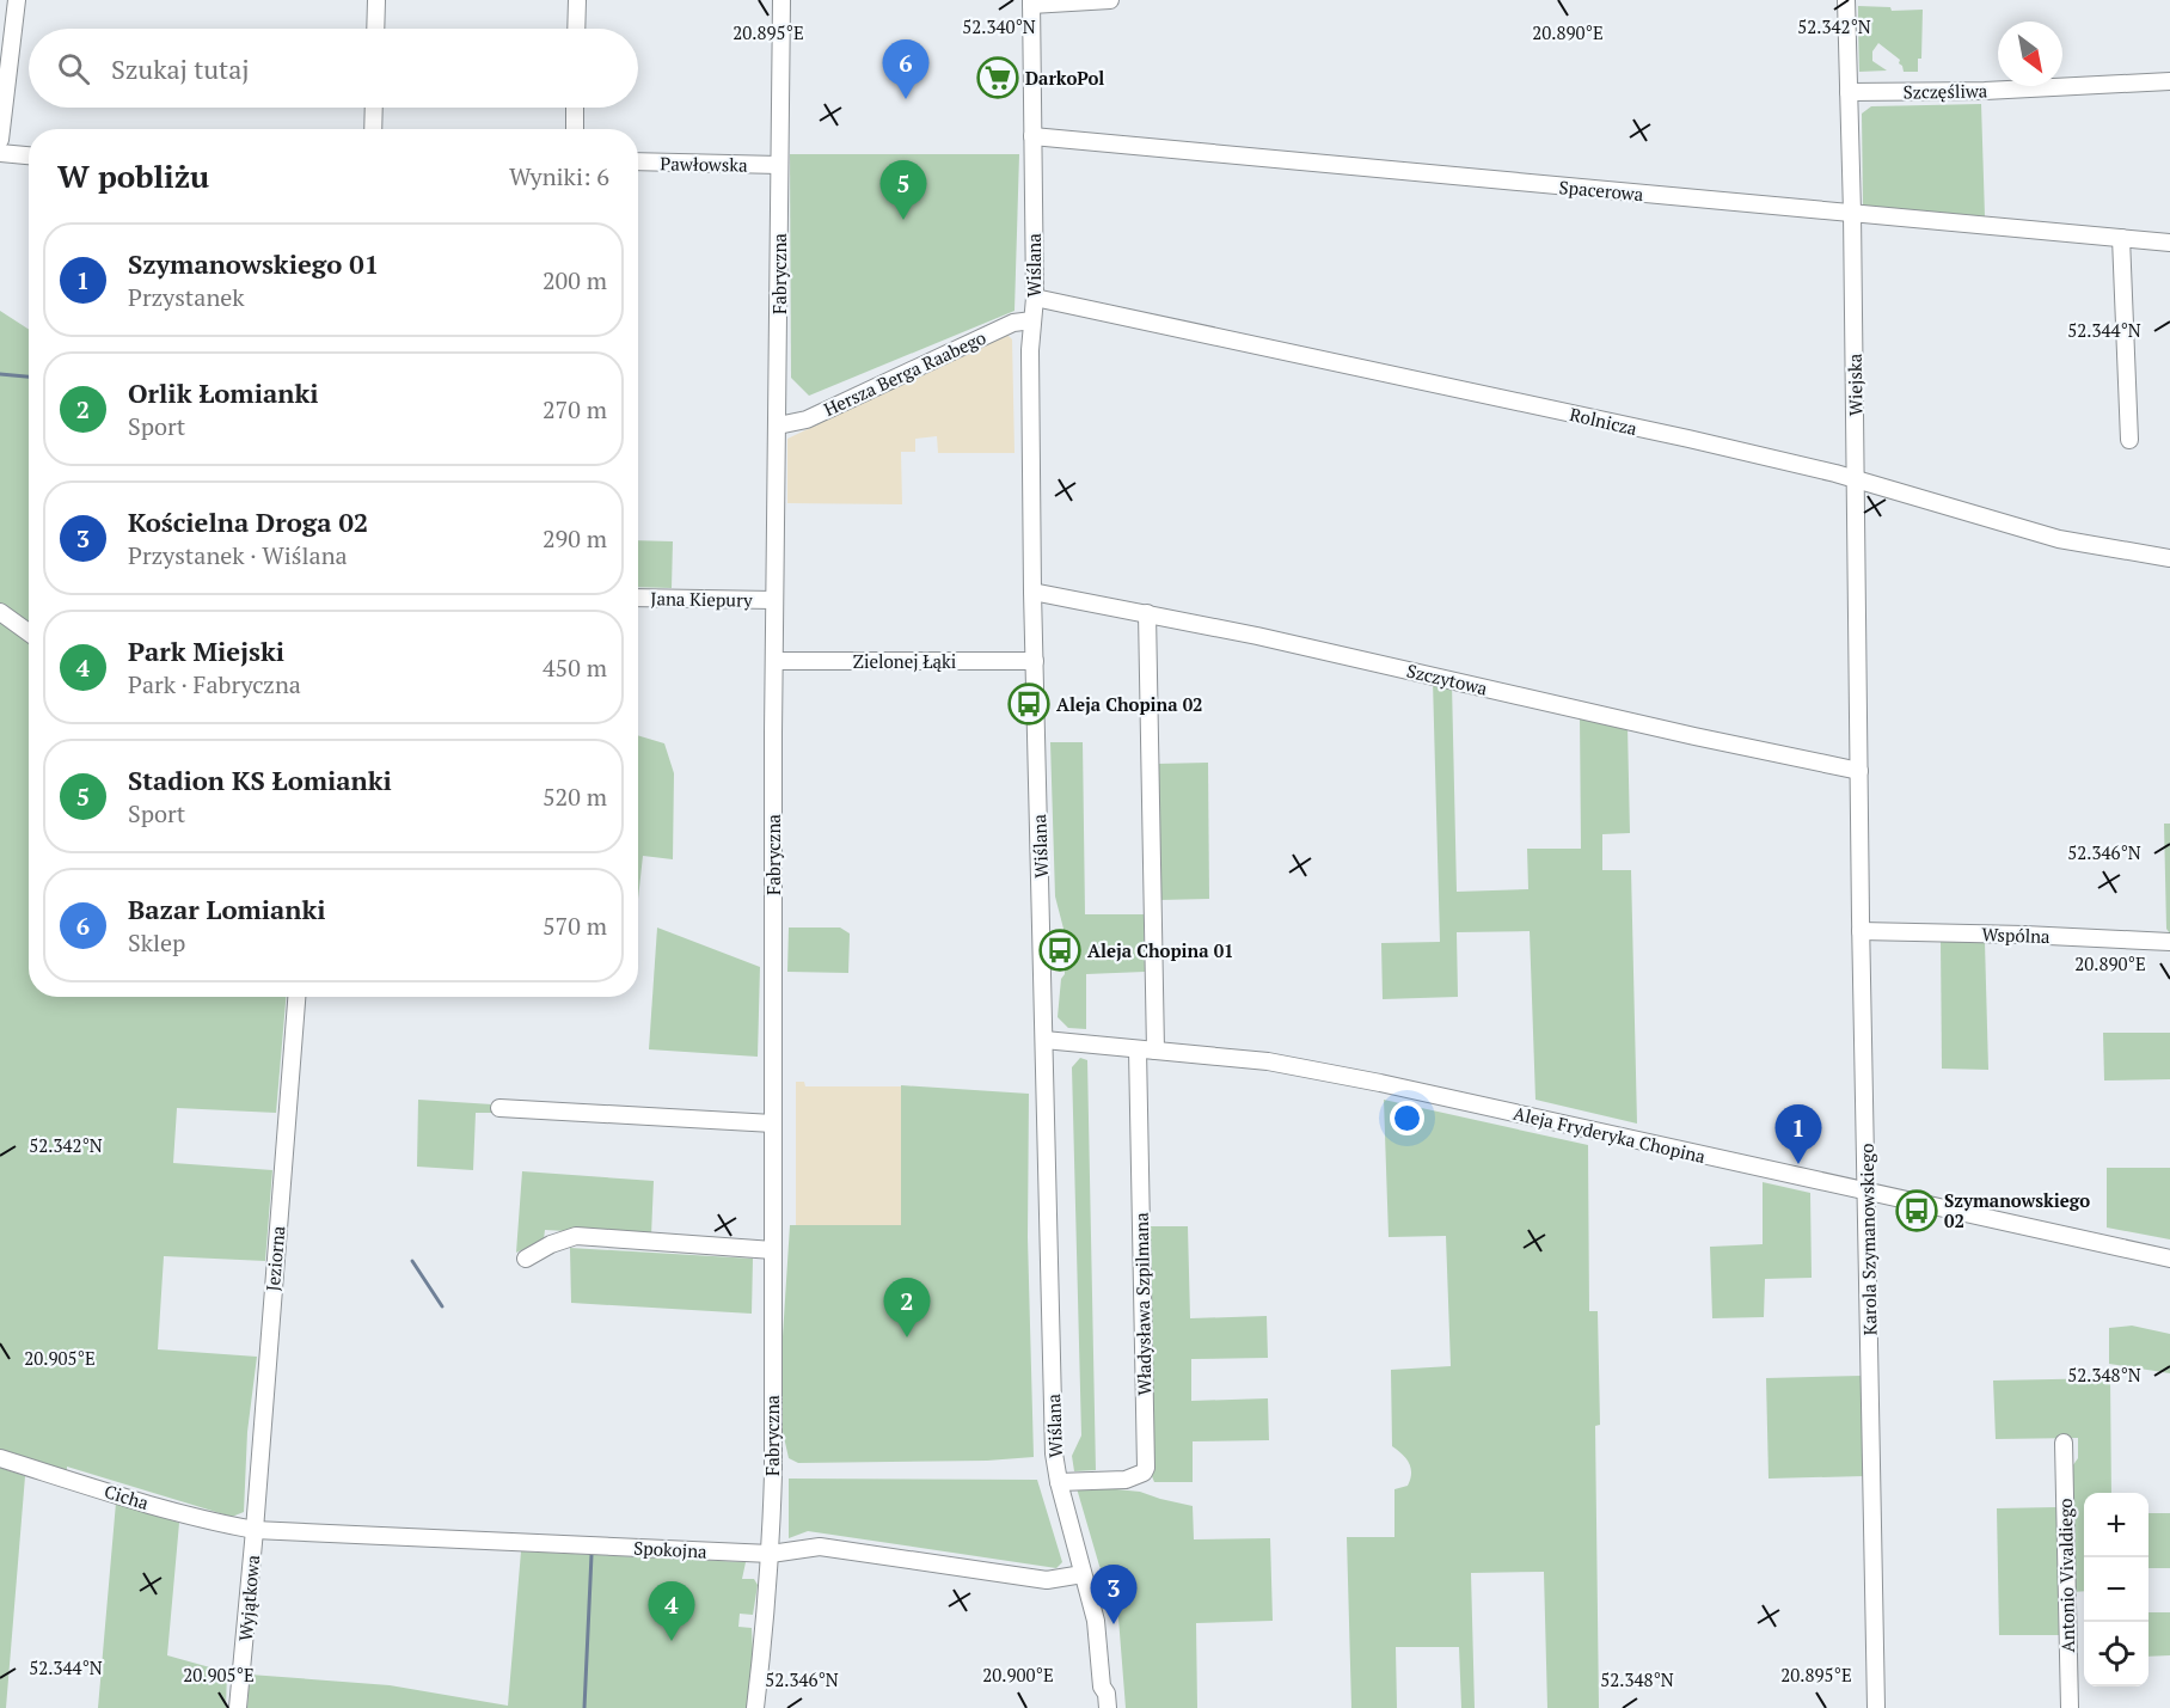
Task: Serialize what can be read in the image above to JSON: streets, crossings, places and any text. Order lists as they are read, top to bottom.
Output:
{
  "streets": {
    "street": [
      "Szczęśliwa",
      "Pawłowska",
      "Spacerowa",
      "Wiślana",
      "Fabryczna",
      "Hersza Berga Raabego",
      "Wiejska",
      "Rolnicza",
      "Jana Kiepury",
      "Zielonej Łąki",
      "Szczytowa",
      "Wspólna",
      "Aleja Fryderyka Chopina",
      "Karola Szymanowskiego",
      "Jeziorna",
      "Władysława Szpilmana",
      "Cicha",
      "Spokojna",
      "Antonio Vivaldiego",
      "Wyjątkowa"
    ]
  },
  "crossings": [
    ["Szczęśliwa", "Wiejska"],
    ["Pawłowska", "Fabryczna"],
    ["Spacerowa", "Wiślana"],
    ["Spacerowa", "Wiejska"],
    ["Wiślana", "Hersza Berga Raabego"],
    ["Wiślana", "Rolnicza"],
    ["Wiślana", "Zielonej Łąki"],
    ["Wiślana", "Szczytowa"],
    ["Wiślana", "Aleja Fryderyka Chopina"],
    ["Wiślana", "Władysława Szpilmana"],
    ["Wiślana", "Spokojna"],
    ["Fabryczna", "Hersza Berga Raabego"],
    ["Fabryczna", "Jana Kiepury"],
    ["Fabryczna", "Zielonej Łąki"],
    ["Fabryczna", "Spokojna"],
    ["Wiejska", "Rolnicza"],
    ["Wiejska", "Szczytowa"],
    ["Wiejska", "Karola Szymanowskiego"],
    ["Szczytowa", "Karola Szymanowskiego"],
    ["Wspólna", "Karola Szymanowskiego"],
    ["Aleja Fryderyka Chopina", "Karola Szymanowskiego"],
    ["Aleja Fryderyka Chopina", "Władysława Szpilmana"],
    ["Jeziorna", "Cicha"],
    ["Jeziorna", "Spokojna"],
    ["Jeziorna", "Wyjątkowa"],
    ["Cicha", "Spokojna"],
    ["Cicha", "Wyjątkowa"],
    ["Spokojna", "Wyjątkowa"]
  ],
  "places": {
    "supermarket": ["DarkoPol"],
    "bus stop": ["Aleja Chopina 02", "Aleja Chopina 01", "Szymanowskiego 02"]
  },
  "north": "bottom right",
  "page": {
    "search": "Szukaj tutaj",
    "pins": [
      "6",
      "5",
      "1",
      "2",
      "3",
      "4"
    ],
    "heading": ["W pobliżu", "Wyniki: 6"],
    "list": [
      {
        "mark": "1",
        "name": "Szymanowskiego 01",
        "note": "Przystanek",
        "value": "200 m"
      },
      {
        "mark": "2",
        "name": "Orlik Łomianki",
        "note": "Sport",
        "value": "270 m"
      },
      {
        "mark": "3",
        "name": "Kościelna Droga 02",
        "note": "Przystanek · Wiślana",
        "value": "290 m"
      },
      {
        "mark": "4",
        "name": "Park Miejski",
        "note": "Park · Fabryczna",
        "value": "450 m"
      },
      {
        "mark": "5",
        "name": "Stadion KS Łomianki",
        "note": "Sport",
        "value": "520 m"
      },
      {
        "mark": "6",
        "name": "Bazar Lomianki",
        "note": "Sklep",
        "value": "570 m"
      }
    ],
    "map_buttons": ["+", "−"]
  },
  "coordinates": [
    "52.340°N",
    "52.342°N",
    "20.895°E",
    "20.890°E",
    "52.344°N",
    "52.346°N",
    "20.905°E",
    "52.348°N",
    "20.900°E"
  ]
}
